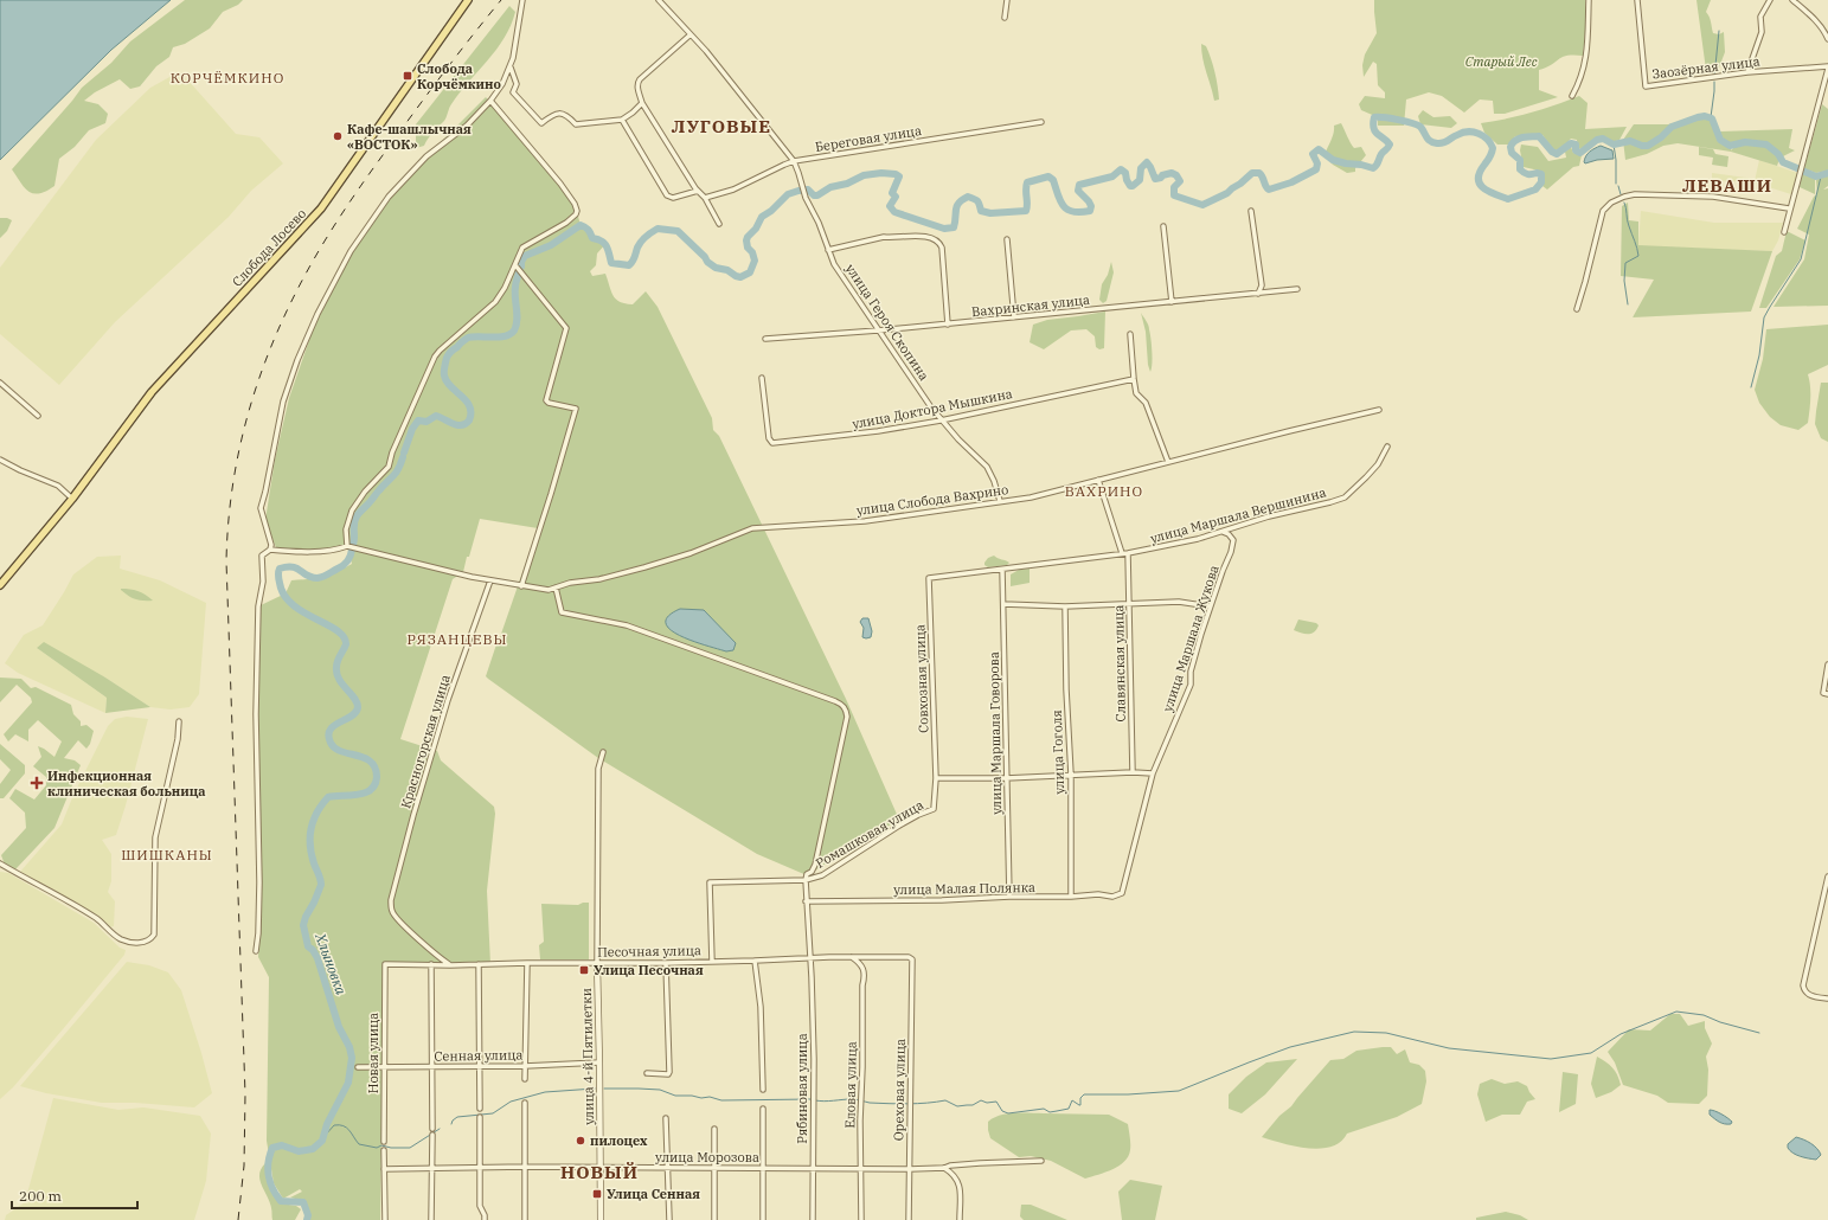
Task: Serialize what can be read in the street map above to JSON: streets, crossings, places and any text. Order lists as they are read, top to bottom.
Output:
{
  "streets": {
    "main road": ["Слобода Лосево"],
    "street": [
      "Заозёрная улица",
      "Береговая улица",
      "Вахринская улица",
      "улица Героя Скопина",
      "улица Доктора Мышкина",
      "улица Слобода Вахрино",
      "улица Маршала Вершинина",
      "улица Маршала Жукова",
      "Славянская улица",
      "Совхозная улица",
      "улица Маршала Говорова",
      "Красногорская улица",
      "улица Гоголя",
      "Ромашковая улица",
      "улица Малая Полянка",
      "Песочная улица",
      "Новая улица",
      "Сенная улица",
      "улица 4-й Пятилетки",
      "Еловая улица",
      "Рябиновая улица",
      "Ореховая улица",
      "улица Морозова"
    ]
  },
  "crossings": [
    ["Береговая улица", "улица Героя Скопина"],
    ["Вахринская улица", "улица Героя Скопина"],
    ["улица Героя Скопина", "улица Доктора Мышкина"],
    ["улица Героя Скопина", "улица Слобода Вахрино"],
    ["улица Слобода Вахрино", "Красногорская улица"],
    ["улица Маршала Вершинина", "улица Маршала Жукова"],
    ["улица Маршала Вершинина", "Славянская улица"],
    ["улица Маршала Вершинина", "Совхозная улица"],
    ["улица Маршала Вершинина", "улица Маршала Говорова"],
    ["улица Маршала Жукова", "улица Малая Полянка"],
    ["Совхозная улица", "Ромашковая улица"],
    ["улица Маршала Говорова", "улица Малая Полянка"],
    ["Красногорская улица", "Песочная улица"],
    ["улица Гоголя", "улица Малая Полянка"],
    ["Ромашковая улица", "Песочная улица"],
    ["Ромашковая улица", "Рябиновая улица"],
    ["улица Малая Полянка", "Рябиновая улица"],
    ["Песочная улица", "Новая улица"],
    ["Песочная улица", "улица 4-й Пятилетки"],
    ["Песочная улица", "Еловая улица"],
    ["Песочная улица", "Рябиновая улица"],
    ["Песочная улица", "Ореховая улица"],
    ["Новая улица", "Сенная улица"],
    ["Сенная улица", "улица 4-й Пятилетки"],
    ["улица 4-й Пятилетки", "улица Морозова"],
    ["Еловая улица", "улица Морозова"],
    ["Рябиновая улица", "улица Морозова"],
    ["Ореховая улица", "улица Морозова"]
  ],
  "districts": [
    "КОРЧЁМКИНО",
    "ЛУГОВЫЕ",
    "ЛЕВАШИ",
    "ВАХРИНО",
    "РЯЗАНЦЕВЫ",
    "ШИШКАНЫ",
    "НОВЫЙ"
  ],
  "water": ["Хлыновка"],
  "parks": ["Старый Лес"],
  "places": {
    "transit": ["Слобода Корчёмкино", "Улица Песочная", "Улица Сенная"],
    "other": ["Кафе-шашлычная «ВОСТОК»", "пилоцех"],
    "health": ["Инфекционная клиническая больница"]
  },
  "scale_bar": "200 m"
}
